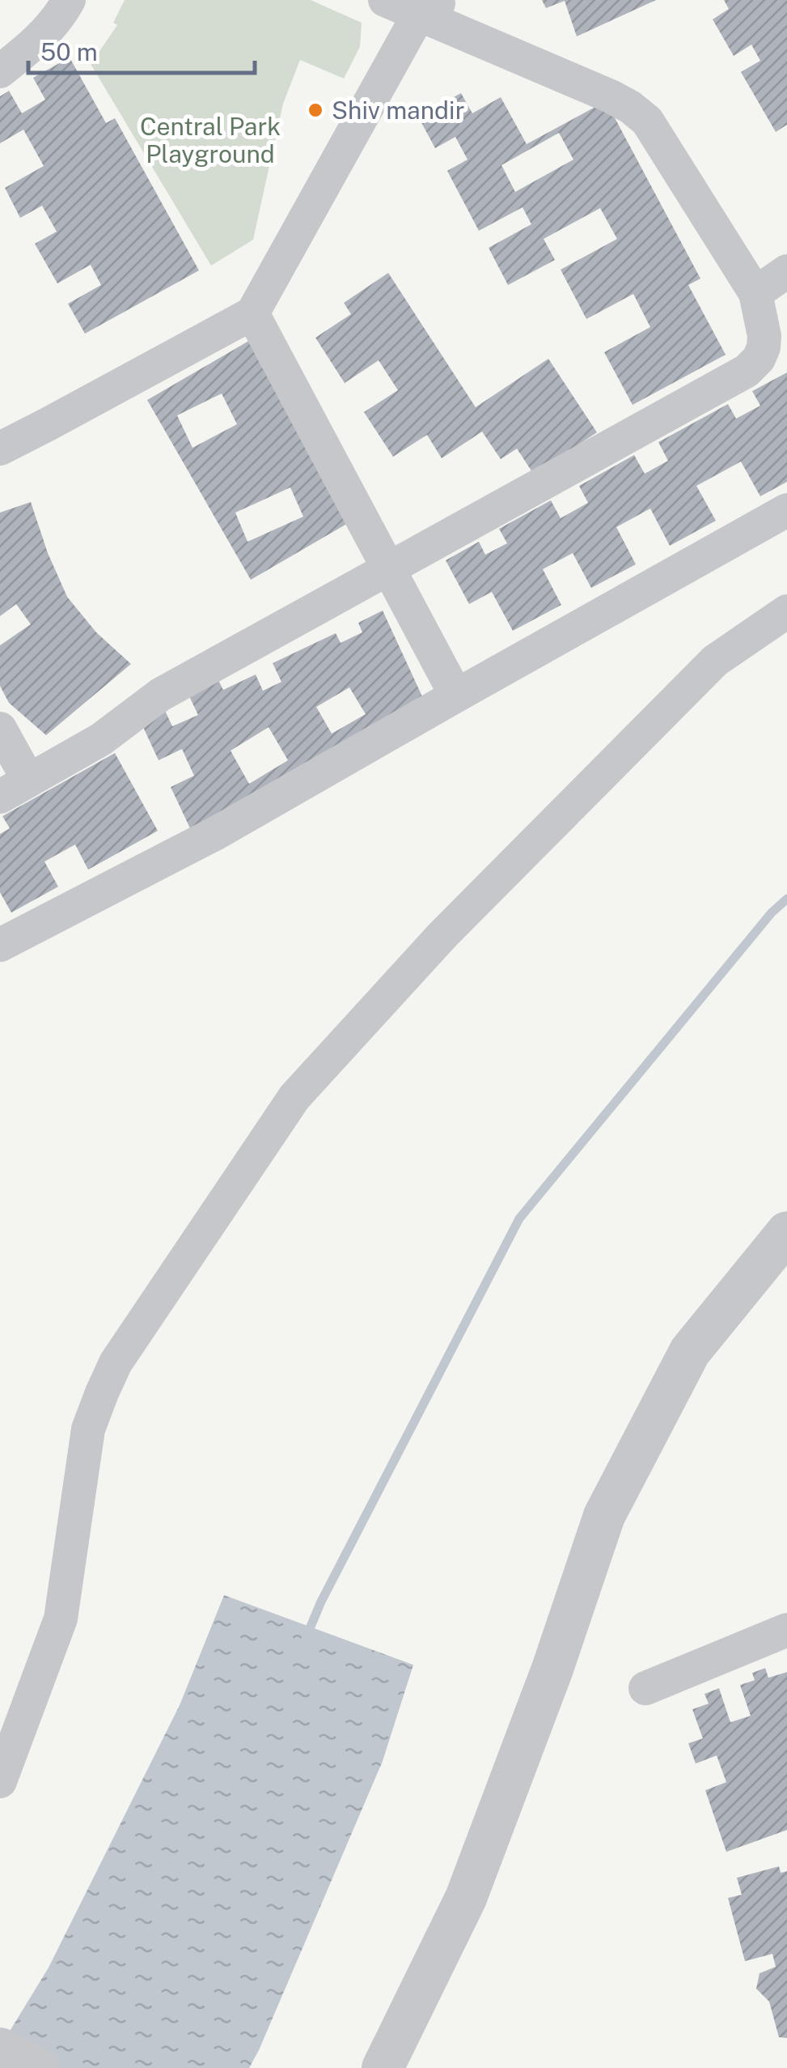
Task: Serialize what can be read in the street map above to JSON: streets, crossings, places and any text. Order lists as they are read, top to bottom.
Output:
{
  "parks": ["Central Park Playground"],
  "places": ["Shiv mandir"],
  "scale_bar": "50 m"
}
